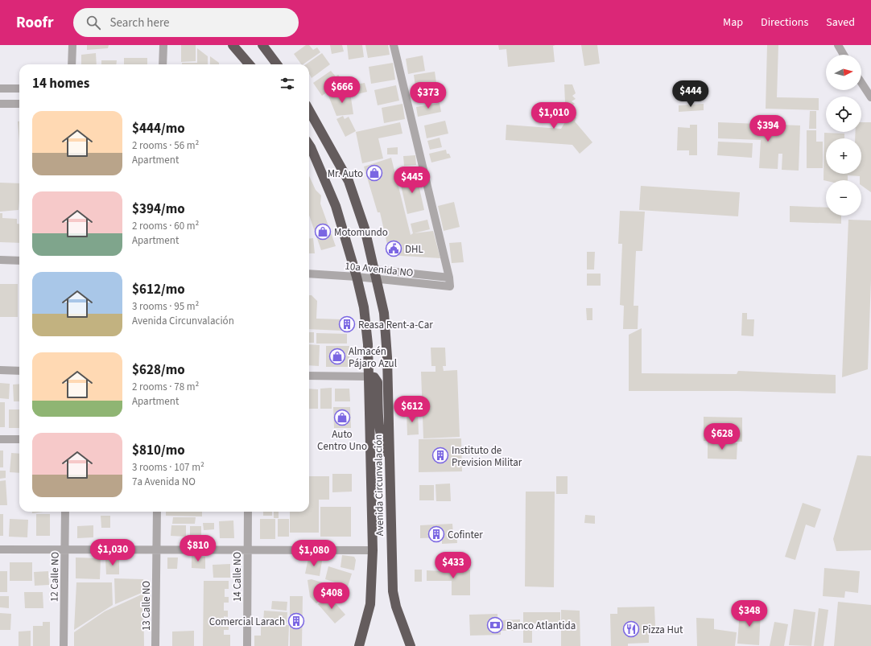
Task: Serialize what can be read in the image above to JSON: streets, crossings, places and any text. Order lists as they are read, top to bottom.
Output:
{
  "streets": {
    "highway": ["Avenida Circunvalación"],
    "street": [
      "10a Avenida NO",
      "12 Calle NO",
      "14 Calle NO",
      "13 Calle NO"
    ]
  },
  "crossings": [
    ["10a Avenida NO", "Avenida Circunvalación"]
  ],
  "places": {
    "shop": [
      "Mr. Auto",
      "Motomundo",
      "Almacén Pájaro Azul",
      "Auto Centro Uno"
    ],
    "public building": ["DHL"],
    "building": [
      "Reasa Rent-a-Car",
      "Instituto de Prevision Militar",
      "Cofinter",
      "Comercial Larach"
    ],
    "bank": ["Banco Atlantida"],
    "restaurant": ["Pizza Hut"]
  },
  "north": "right",
  "page": {
    "header": "Roofr",
    "search": "Search here",
    "nav": ["Map", "Directions", "Saved"],
    "map_buttons": ["+", "−"],
    "heading": "14 homes",
    "price": [
      "$666",
      "$444",
      "$373",
      "$1,010",
      "$394",
      "$445",
      "$612",
      "$628",
      "$810",
      "$1,030",
      "$1,080",
      "$433",
      "$408",
      "$348"
    ],
    "list": [
      {
        "name": "$444/mo",
        "note": "2 rooms · 56 m² · Apartment"
      },
      {
        "name": "$394/mo",
        "note": "2 rooms · 60 m² · Apartment"
      },
      {
        "name": "$612/mo",
        "note": "3 rooms · 95 m² · Avenida Circunvalación"
      },
      {
        "name": "$628/mo",
        "note": "2 rooms · 78 m² · Apartment"
      },
      {
        "name": "$810/mo",
        "note": "3 rooms · 107 m² · 7a Avenida NO"
      }
    ]
  }
}
